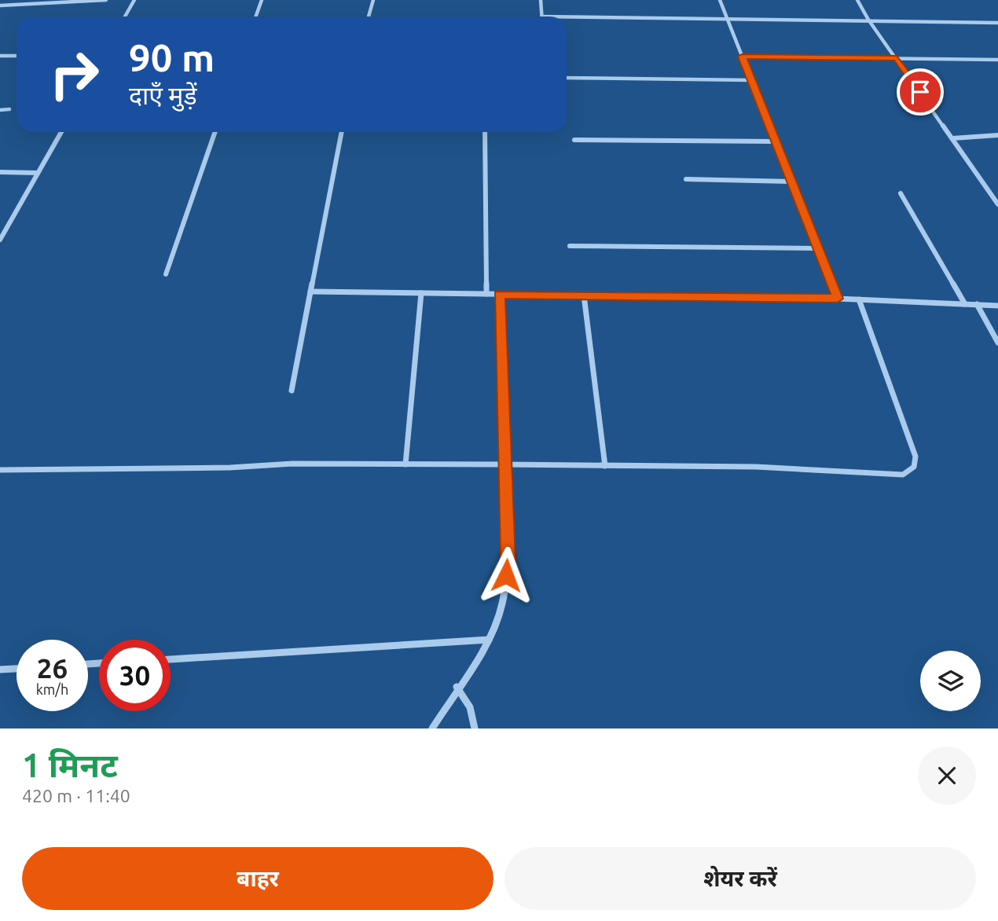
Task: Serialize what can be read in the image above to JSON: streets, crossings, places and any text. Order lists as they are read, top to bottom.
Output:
{
  "page": {
    "turn": ["90 m", "दाएँ मुड़ें"],
    "speed": "26 km/h",
    "limit": "30",
    "heading": ["1 मिनट", "420 m · 11:40"],
    "buttons": ["बाहर", "शेयर करें"]
  }
}
